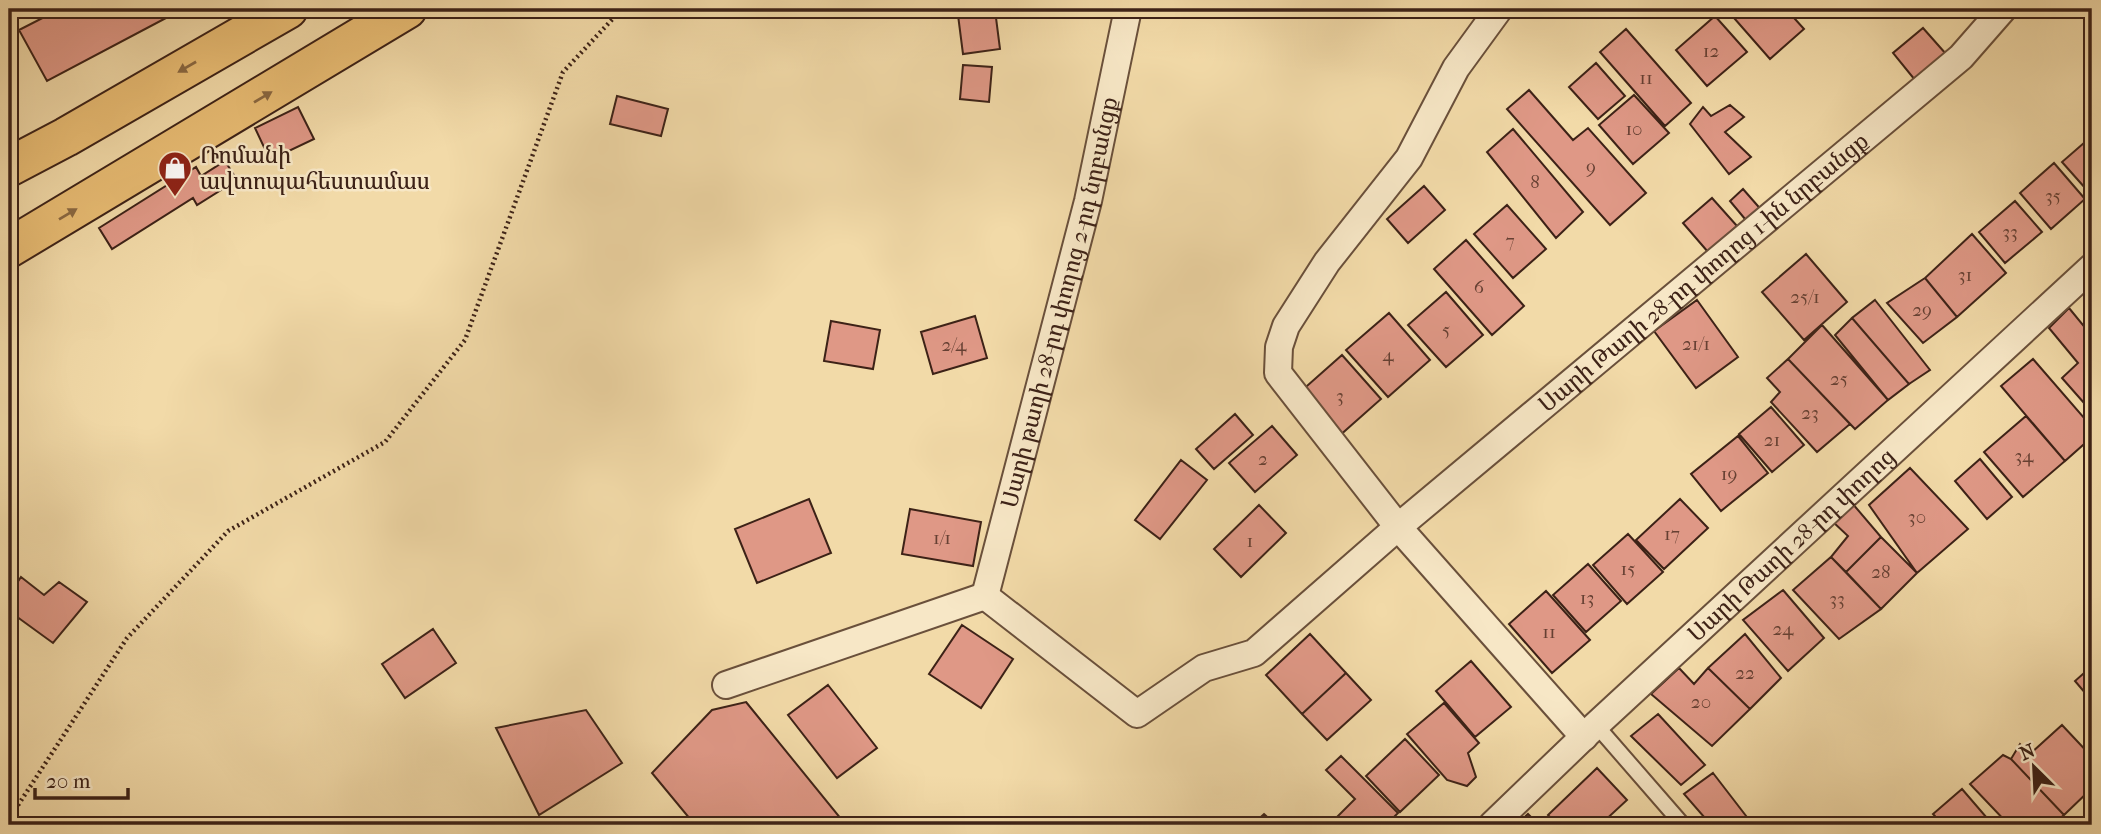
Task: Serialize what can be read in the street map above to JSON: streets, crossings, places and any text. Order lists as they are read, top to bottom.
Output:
{
  "streets": {
    "street": ["Սարի Թաղի 28-րդ փողոց 1-ին նրբանցք", "Սարի թաղի 28-րդ փողոց 2-րդ նրբանցք", "Սարի Թաղի 28-րդ փողոց"]
  },
  "crossings": [
    ["Սարի Թաղի 28-րդ փողոց 1-ին նրբանցք", "Սարի թաղի 28-րդ փողոց 2-րդ նրբանցք"]
  ],
  "places": {
    "shop": ["Ռոմանի ավտոպահեստամաս"]
  },
  "house_numbers": [
    "12",
    "11",
    "10",
    "9",
    "8",
    "35",
    "33",
    "7",
    "31",
    "6",
    "25/1",
    "29",
    "5",
    "21/1",
    "2/4",
    "4",
    "25",
    "3",
    "23",
    "21",
    "34",
    "2",
    "19",
    "30",
    "17",
    "1/1",
    "1",
    "15",
    "28",
    "13",
    "33",
    "24",
    "11",
    "22",
    "20"
  ],
  "scale_bar": "20 m",
  "north": "top left"
}
